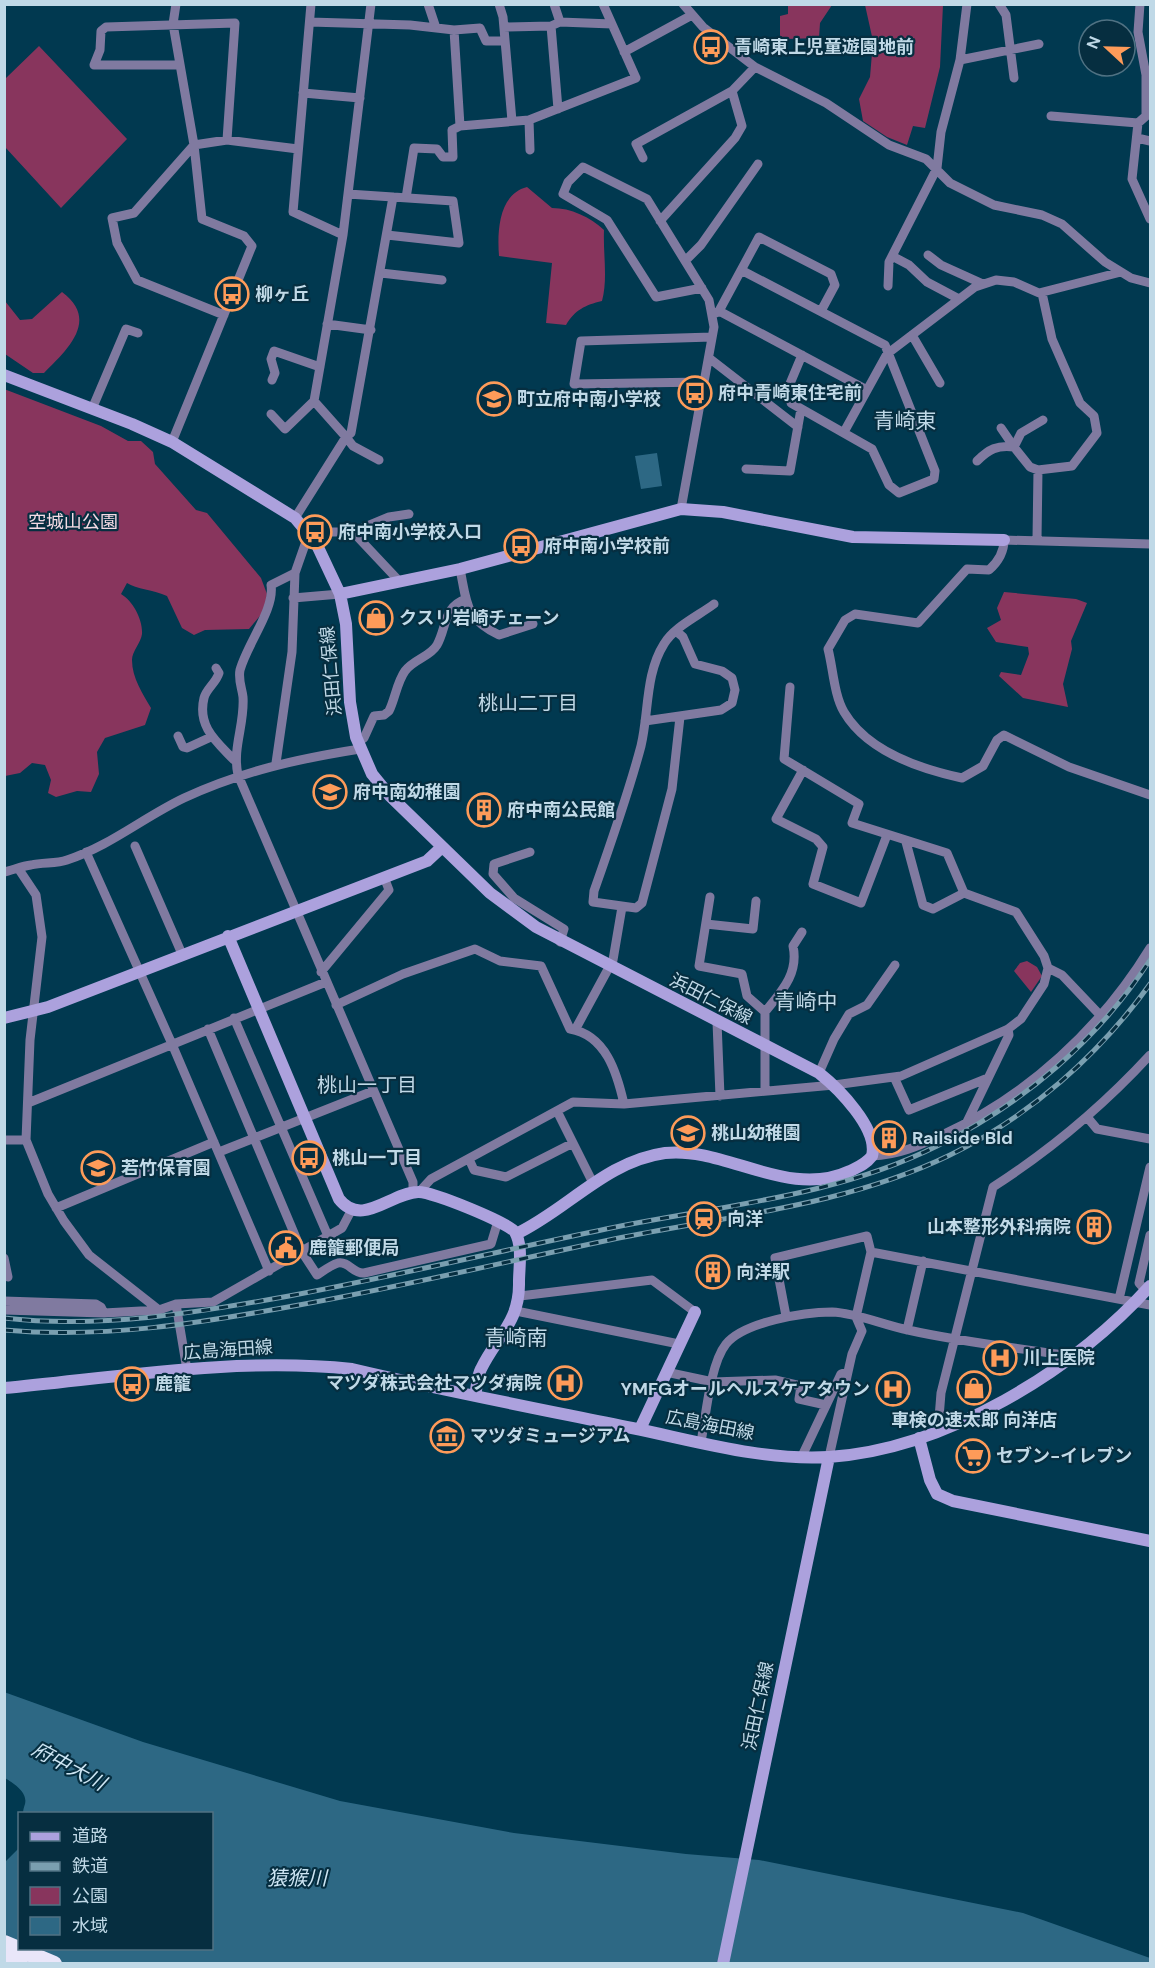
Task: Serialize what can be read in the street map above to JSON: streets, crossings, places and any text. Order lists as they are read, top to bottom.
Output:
{
  "streets": {
    "main road": ["浜田仁保線", "広島海田線"]
  },
  "crossings": [
    ["浜田仁保線", "広島海田線"]
  ],
  "districts": [
    "青崎東",
    "桃山二丁目",
    "青崎中",
    "桃山一丁目",
    "青崎南"
  ],
  "water": ["府中大川", "猿猴川"],
  "parks": ["空城山公園"],
  "places": {
    "bus stop": [
      "青崎東上児童遊園地前",
      "柳ヶ丘",
      "府中青崎東住宅前",
      "府中南小学校入口",
      "府中南小学校前",
      "桃山一丁目",
      "鹿籠"
    ],
    "school or university": [
      "町立府中南小学校",
      "府中南幼稚園",
      "桃山幼稚園",
      "若竹保育園"
    ],
    "shop": ["クスリ岩崎チェーン", "車検の速太郎 向洋店"],
    "building": [
      "府中南公民館",
      "Railside Bld",
      "山本整形外科病院",
      "向洋駅"
    ],
    "station": ["向洋"],
    "public building": ["鹿籠郵便局"],
    "hospital": ["川上医院", "マツダ株式会社マツダ病院", "YMFGオールヘルスケアタウン"],
    "museum": ["マツダミュージアム"],
    "supermarket": ["セブン-イレブン"]
  },
  "legend": [
    "道路",
    "鉄道",
    "公園",
    "水域"
  ],
  "north": "left"
}
